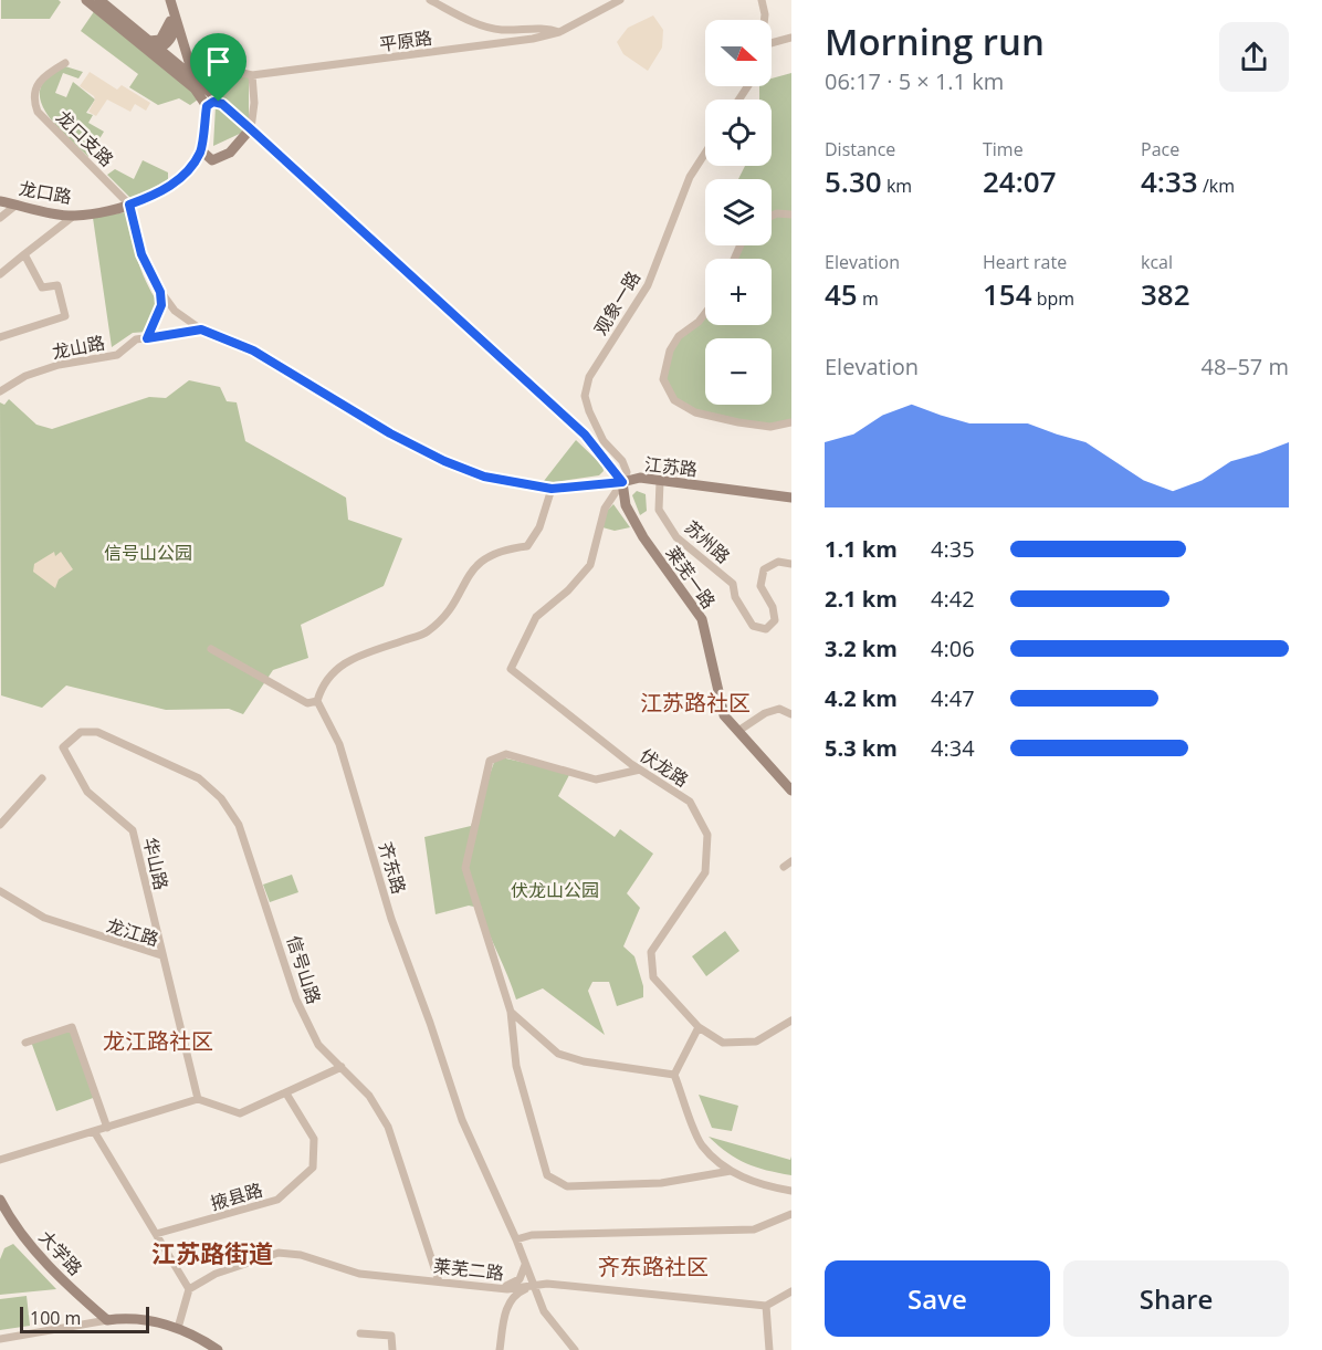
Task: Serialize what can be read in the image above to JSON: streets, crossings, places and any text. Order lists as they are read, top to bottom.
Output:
{
  "streets": {
    "main road": [
      "龙口路",
      "江苏路",
      "莱芜一路",
      "大学路"
    ],
    "street": [
      "平原路",
      "龙口支路",
      "观象一路",
      "龙山路",
      "苏州路",
      "伏龙路",
      "华山路",
      "齐东路",
      "龙江路",
      "信号山路",
      "掖县路",
      "莱芜二路"
    ]
  },
  "crossings": [
    ["龙口支路", "龙口路"],
    ["龙口路", "江苏路"],
    ["观象一路", "江苏路"],
    ["观象一路", "莱芜一路"],
    ["观象一路", "伏龙路"],
    ["江苏路", "苏州路"],
    ["江苏路", "莱芜一路"],
    ["江苏路", "伏龙路"],
    ["莱芜一路", "伏龙路"],
    ["华山路", "龙江路"],
    ["华山路", "信号山路"],
    ["齐东路", "莱芜二路"],
    ["信号山路", "莱芜二路"]
  ],
  "districts": [
    "江苏路社区",
    "龙江路社区",
    "江苏路街道",
    "齐东路社区"
  ],
  "parks": ["信号山公园", "伏龙山公园"],
  "scale_bar": "100 m",
  "north": "right",
  "page": {
    "heading": ["Morning run", "06:17 · 5 × 1.1 km"],
    "map_buttons": ["+", "−"],
    "stats": [
      ["Distance", "5.30 km"],
      ["Time", "24:07"],
      ["Pace", "4:33 /km"],
      ["Elevation", "45 m"],
      ["Heart rate", "154 bpm"],
      ["kcal", "382"]
    ],
    "chart": ["Elevation", "48–57 m"],
    "list": [
      {
        "name": "1.1 km",
        "note": "4:35"
      },
      {
        "name": "2.1 km",
        "note": "4:42"
      },
      {
        "name": "3.2 km",
        "note": "4:06"
      },
      {
        "name": "4.2 km",
        "note": "4:47"
      },
      {
        "name": "5.3 km",
        "note": "4:34"
      }
    ],
    "buttons": ["Save", "Share"],
    "scale": "100 m"
  }
}
